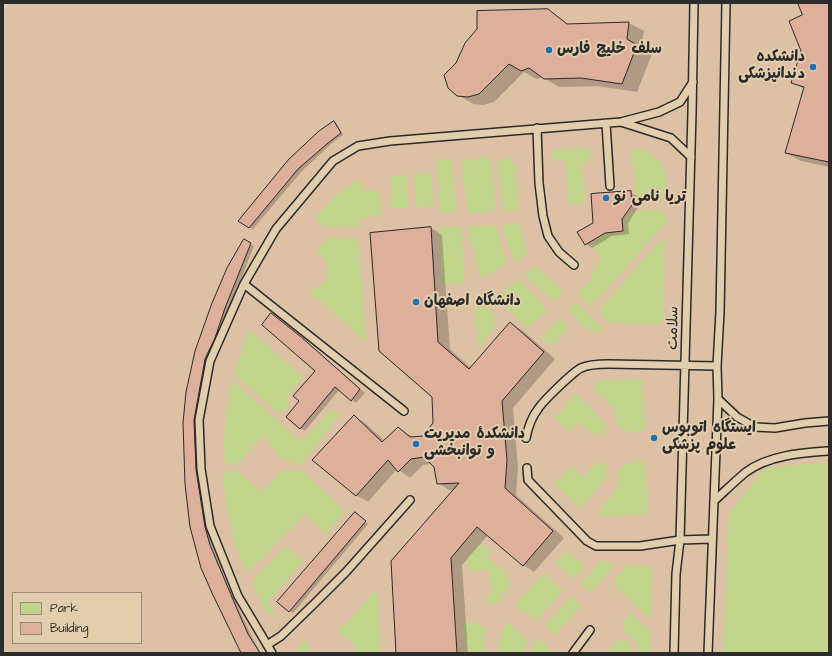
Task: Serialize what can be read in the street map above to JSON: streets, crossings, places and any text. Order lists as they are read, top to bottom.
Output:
{
  "streets": {
    "lane": ["سلامت"]
  },
  "places": [
    "سلف خلیج فارس",
    "دانشکده دندانپزشکی",
    "تریا نامی نو",
    "دانشگاه اصفهان",
    "ایستگاه اتوبوس علوم پزشکی",
    "دانشکدهٔ مدیریت و توانبخشی"
  ],
  "legend": ["Park", "Building"]
}
